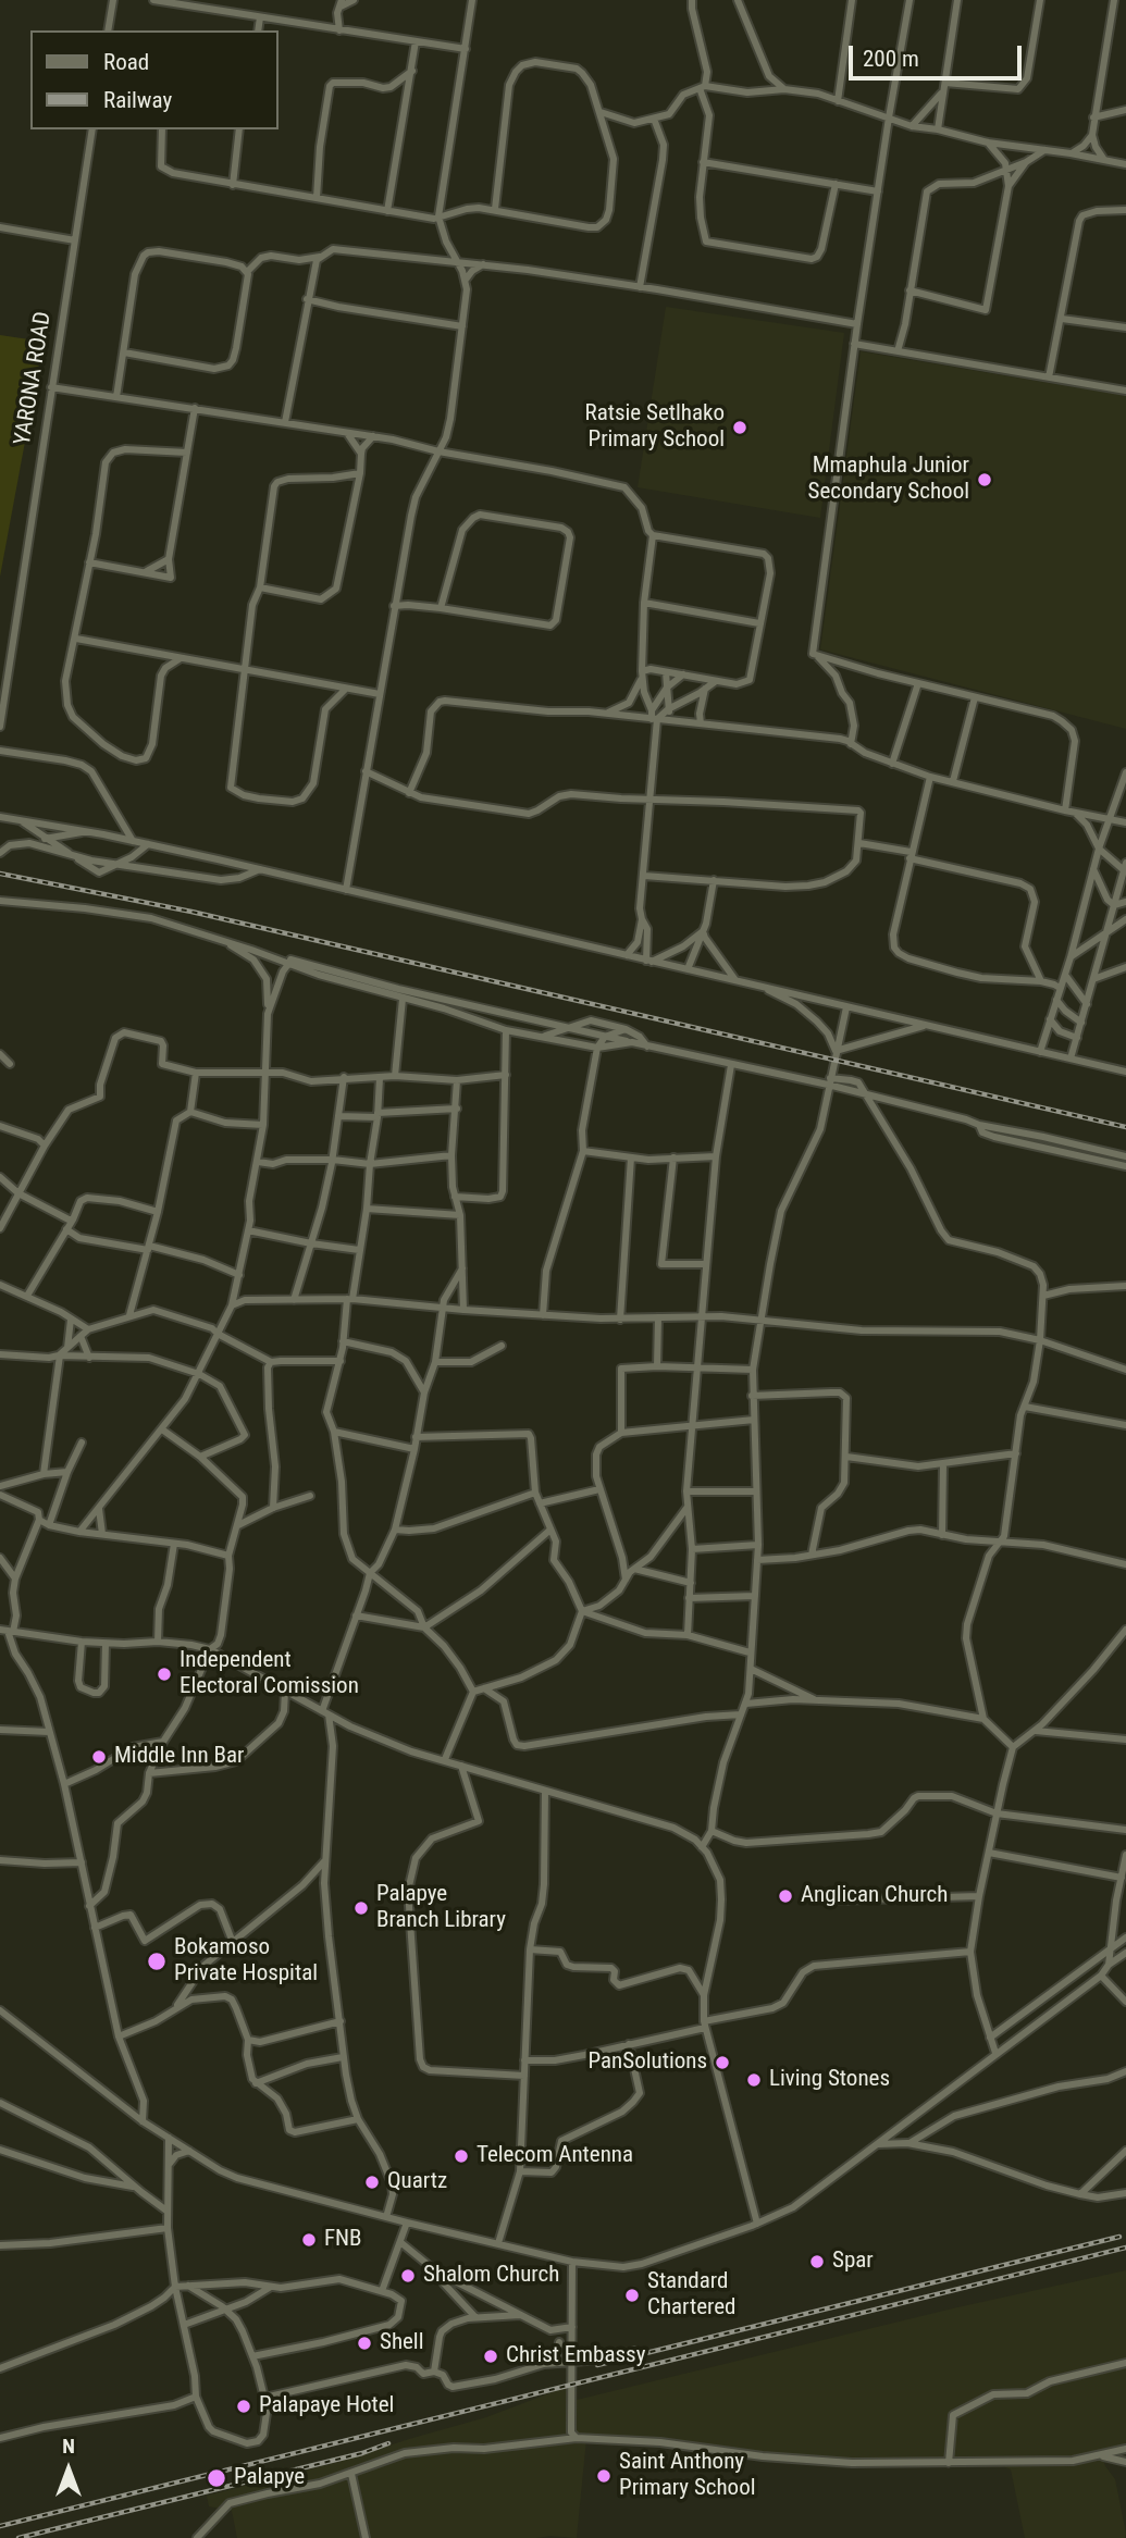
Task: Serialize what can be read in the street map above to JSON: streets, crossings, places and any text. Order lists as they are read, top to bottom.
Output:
{
  "streets": {
    "street": ["YARONA ROAD"]
  },
  "places": [
    "Ratsie Setlhako Primary School",
    "Mmaphula Junior Secondary School",
    "Independent Electoral Comission",
    "Middle Inn Bar",
    "Anglican Church",
    "Palapye Branch Library",
    "Bokamoso Private Hospital",
    "PanSolutions",
    "Living Stones",
    "Telecom Antenna",
    "Quartz",
    "FNB",
    "Spar",
    "Shalom Church",
    "Standard Chartered",
    "Shell",
    "Christ Embassy",
    "Palapaye Hotel",
    "Saint Anthony Primary School",
    "Palapye"
  ],
  "legend": ["Road", "Railway"],
  "scale_bar": "200 m",
  "north": "top"
}
